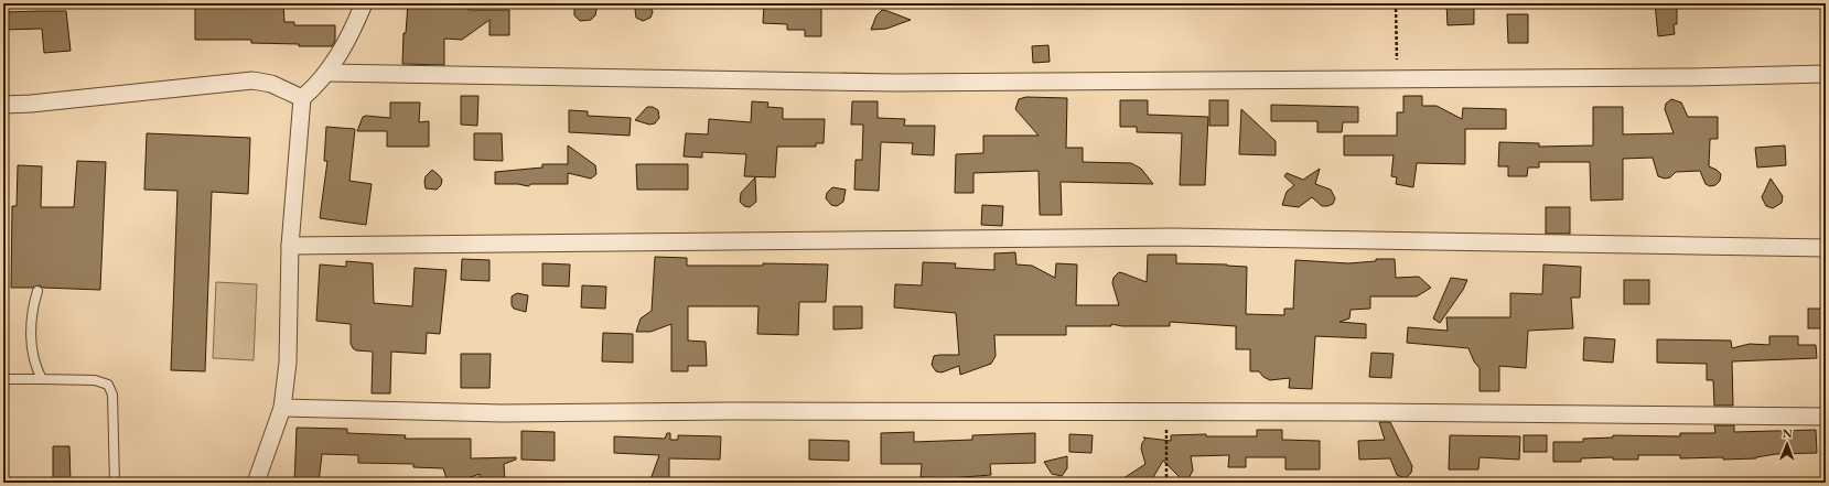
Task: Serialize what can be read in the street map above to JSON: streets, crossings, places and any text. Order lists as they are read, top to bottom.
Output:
{
  "north": "top"
}
